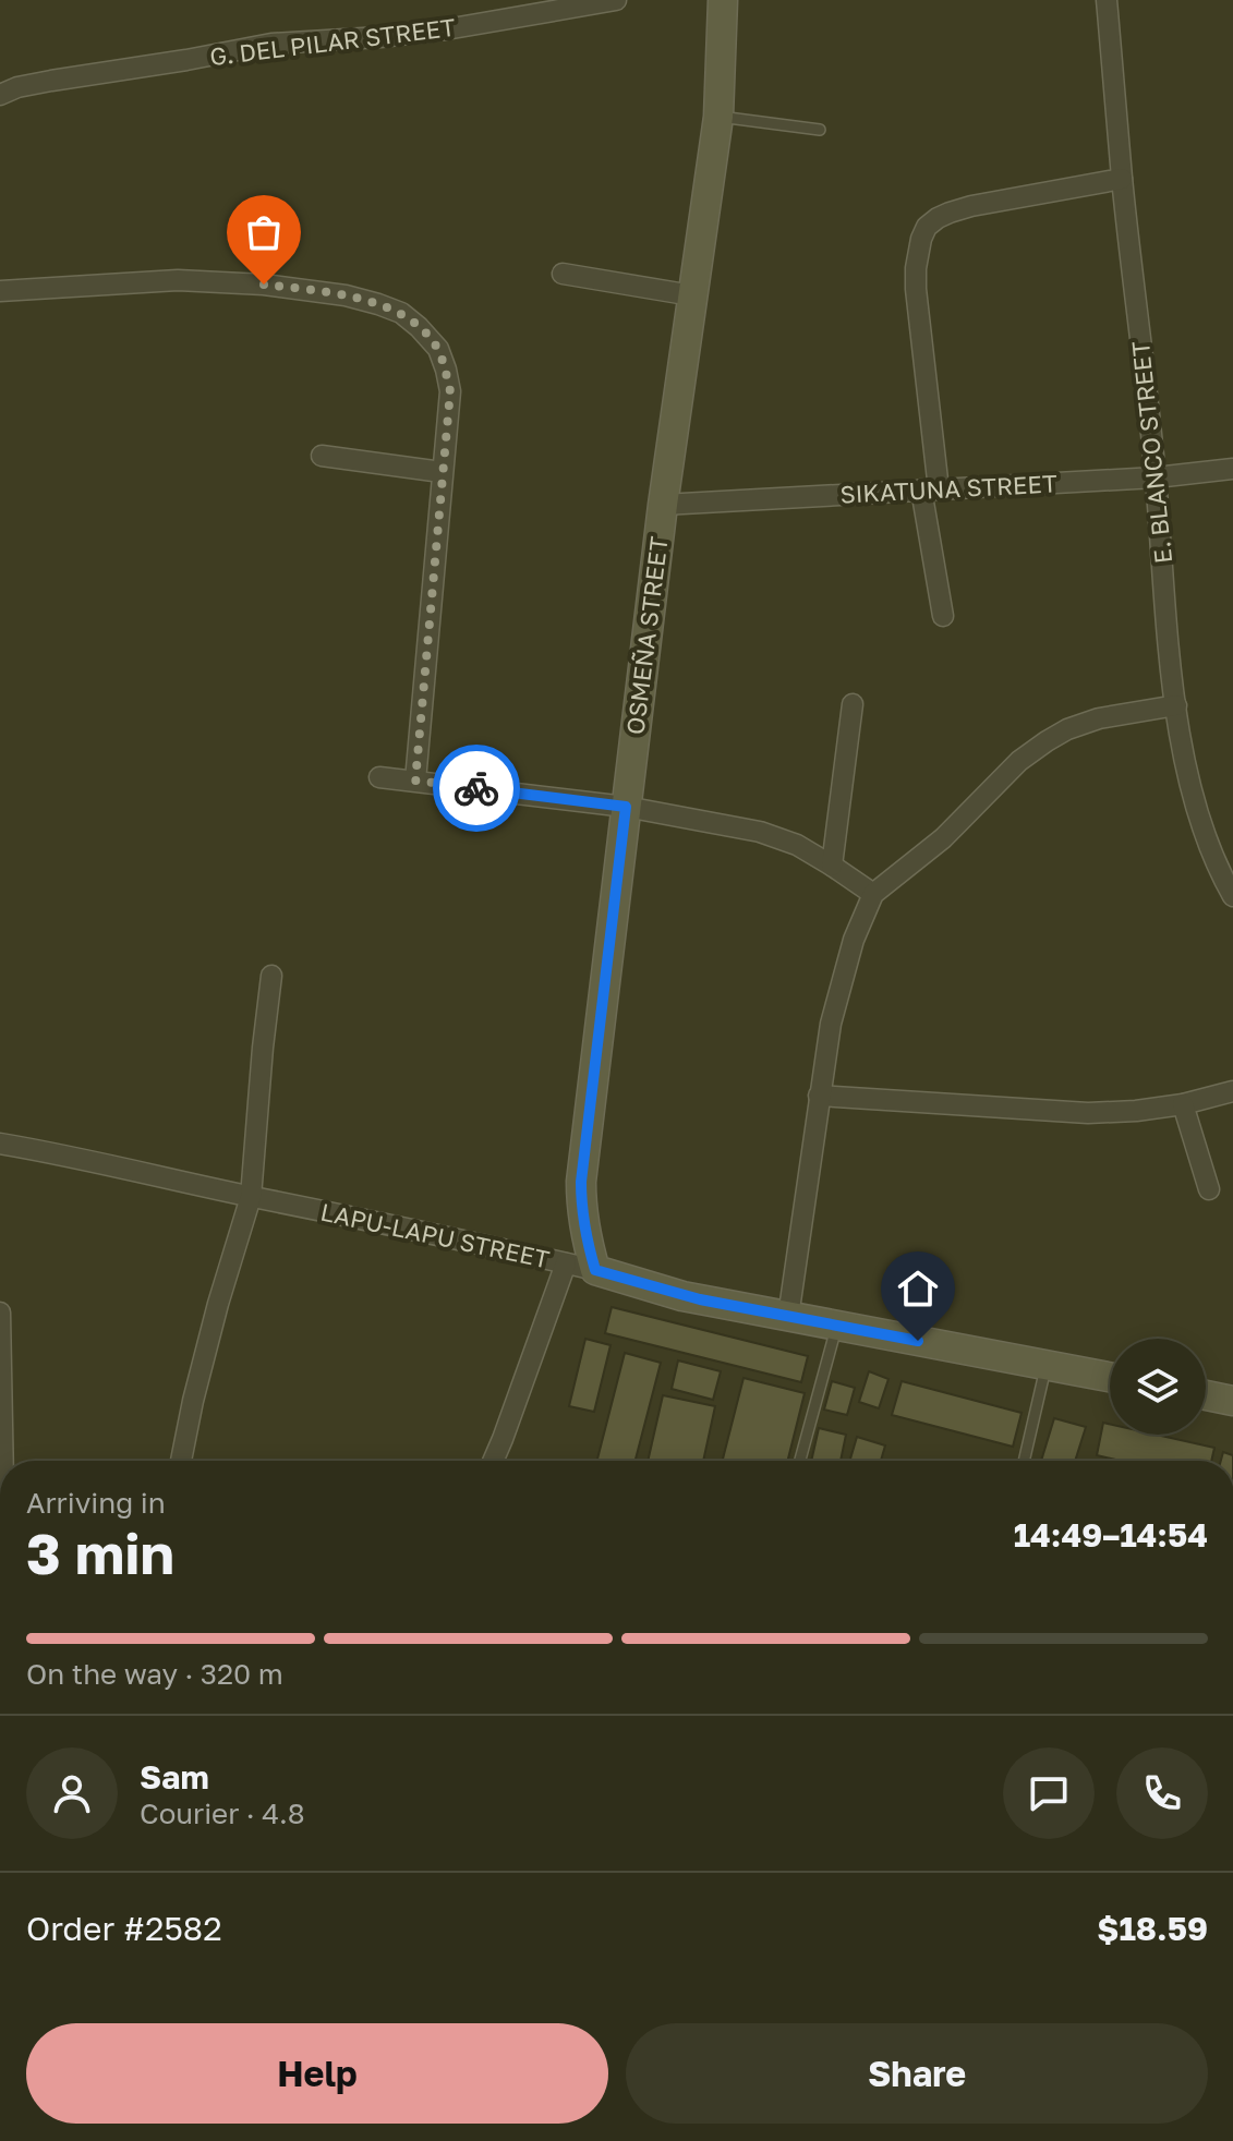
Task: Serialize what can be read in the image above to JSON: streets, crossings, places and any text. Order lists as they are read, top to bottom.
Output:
{
  "streets": {
    "street": [
      "G. DEL PILAR STREET",
      "E. BLANCO STREET",
      "SIKATUNA STREET",
      "OSMEÑA STREET",
      "LAPU-LAPU STREET"
    ]
  },
  "crossings": [
    ["E. BLANCO STREET", "SIKATUNA STREET"],
    ["SIKATUNA STREET", "OSMEÑA STREET"],
    ["OSMEÑA STREET", "LAPU-LAPU STREET"]
  ],
  "page": {
    "heading": ["3 min", "Arriving in", "14:49–14:54"],
    "panel": [
      "Sam",
      "Courier · 4.8",
      "Order #2582",
      "$18.59"
    ],
    "bar": "On the way · 320 m",
    "buttons": ["Help", "Share"]
  }
}
